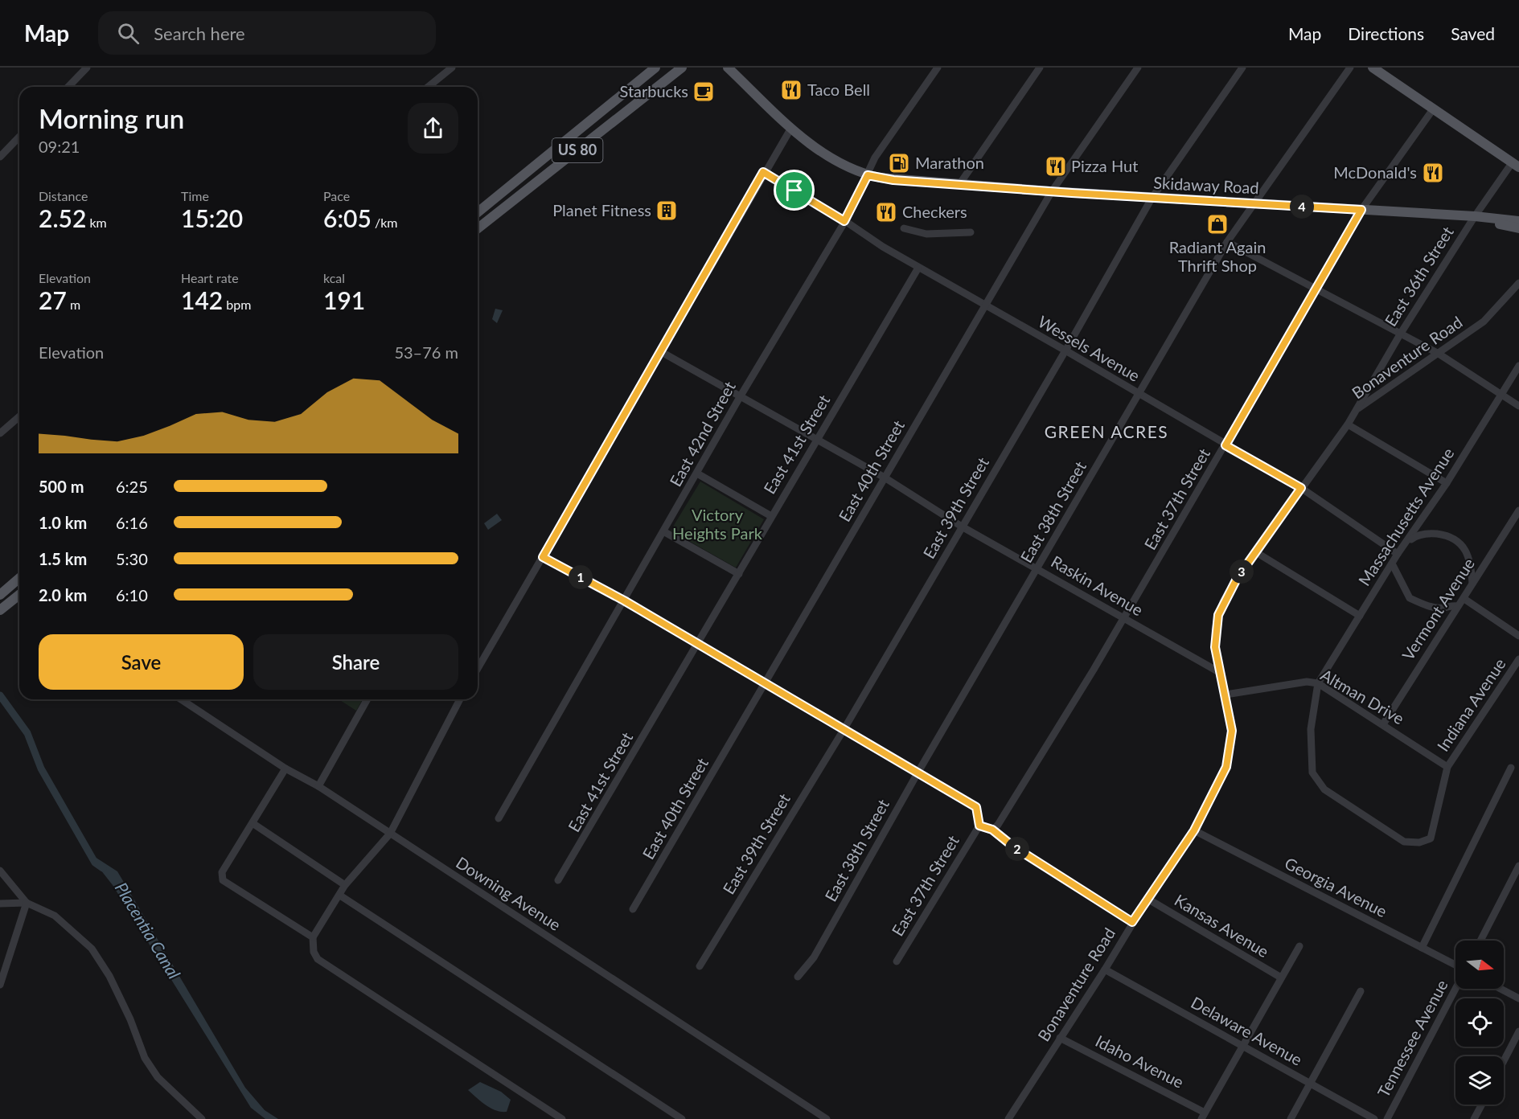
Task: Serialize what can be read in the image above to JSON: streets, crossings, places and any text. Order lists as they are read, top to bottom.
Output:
{
  "streets": {
    "main road": ["US 80", "Skidaway Road"],
    "street": [
      "East 36th Street",
      "Wessels Avenue",
      "Bonaventure Road",
      "East 42nd Street",
      "East 41st Street",
      "East 40th Street",
      "East 37th Street",
      "East 39th Street",
      "East 38th Street",
      "Massachusetts Avenue",
      "Raskin Avenue",
      "Vermont Avenue",
      "Altman Drive",
      "Indiana Avenue",
      "Georgia Avenue",
      "Downing Avenue",
      "Kansas Avenue",
      "Delaware Avenue",
      "Tennessee Avenue",
      "Idaho Avenue"
    ]
  },
  "crossings": [
    ["Skidaway Road", "East 36th Street"],
    ["Skidaway Road", "East 42nd Street"],
    ["Skidaway Road", "East 40th Street"],
    ["Skidaway Road", "East 37th Street"],
    ["Skidaway Road", "East 39th Street"],
    ["Skidaway Road", "East 38th Street"],
    ["East 36th Street", "Bonaventure Road"],
    ["Wessels Avenue", "Bonaventure Road"],
    ["Wessels Avenue", "East 42nd Street"],
    ["Wessels Avenue", "East 41st Street"],
    ["Wessels Avenue", "East 40th Street"],
    ["Wessels Avenue", "East 37th Street"],
    ["Wessels Avenue", "East 39th Street"],
    ["Wessels Avenue", "East 38th Street"],
    ["Wessels Avenue", "Massachusetts Avenue"],
    ["Wessels Avenue", "Vermont Avenue"],
    ["Bonaventure Road", "Raskin Avenue"],
    ["Bonaventure Road", "Altman Drive"],
    ["Bonaventure Road", "Georgia Avenue"],
    ["Bonaventure Road", "Kansas Avenue"],
    ["Bonaventure Road", "Delaware Avenue"],
    ["Bonaventure Road", "Idaho Avenue"],
    ["East 42nd Street", "Raskin Avenue"],
    ["East 41st Street", "Raskin Avenue"],
    ["East 40th Street", "Raskin Avenue"],
    ["East 37th Street", "Raskin Avenue"],
    ["East 39th Street", "Raskin Avenue"],
    ["East 38th Street", "Raskin Avenue"],
    ["Massachusetts Avenue", "Vermont Avenue"],
    ["Massachusetts Avenue", "Altman Drive"],
    ["Vermont Avenue", "Altman Drive"],
    ["Altman Drive", "Indiana Avenue"]
  ],
  "districts": ["GREEN ACRES"],
  "water": ["Placentia Canal"],
  "parks": ["Victory Heights Park"],
  "places": {
    "restaurant": [
      "Taco Bell",
      "Pizza Hut",
      "McDonald's",
      "Checkers"
    ],
    "cafe": ["Starbucks"],
    "fuel station": ["Marathon"],
    "building": ["Planet Fitness"],
    "shop": ["Radiant Again Thrift Shop"]
  },
  "north": "right",
  "page": {
    "header": "Map",
    "search": "Search here",
    "nav": ["Map", "Directions", "Saved"],
    "heading": ["Morning run", "09:21"],
    "stats": [
      ["Distance", "2.52 km"],
      ["Time", "15:20"],
      ["Pace", "6:05 /km"],
      ["Elevation", "27 m"],
      ["Heart rate", "142 bpm"],
      ["kcal", "191"]
    ],
    "pins": [
      "4",
      "3",
      "1",
      "2"
    ],
    "chart": ["Elevation", "53–76 m"],
    "list": [
      {
        "name": "500 m",
        "note": "6:25"
      },
      {
        "name": "1.0 km",
        "note": "6:16"
      },
      {
        "name": "1.5 km",
        "note": "5:30"
      },
      {
        "name": "2.0 km",
        "note": "6:10"
      }
    ],
    "buttons": ["Save", "Share"]
  }
}
